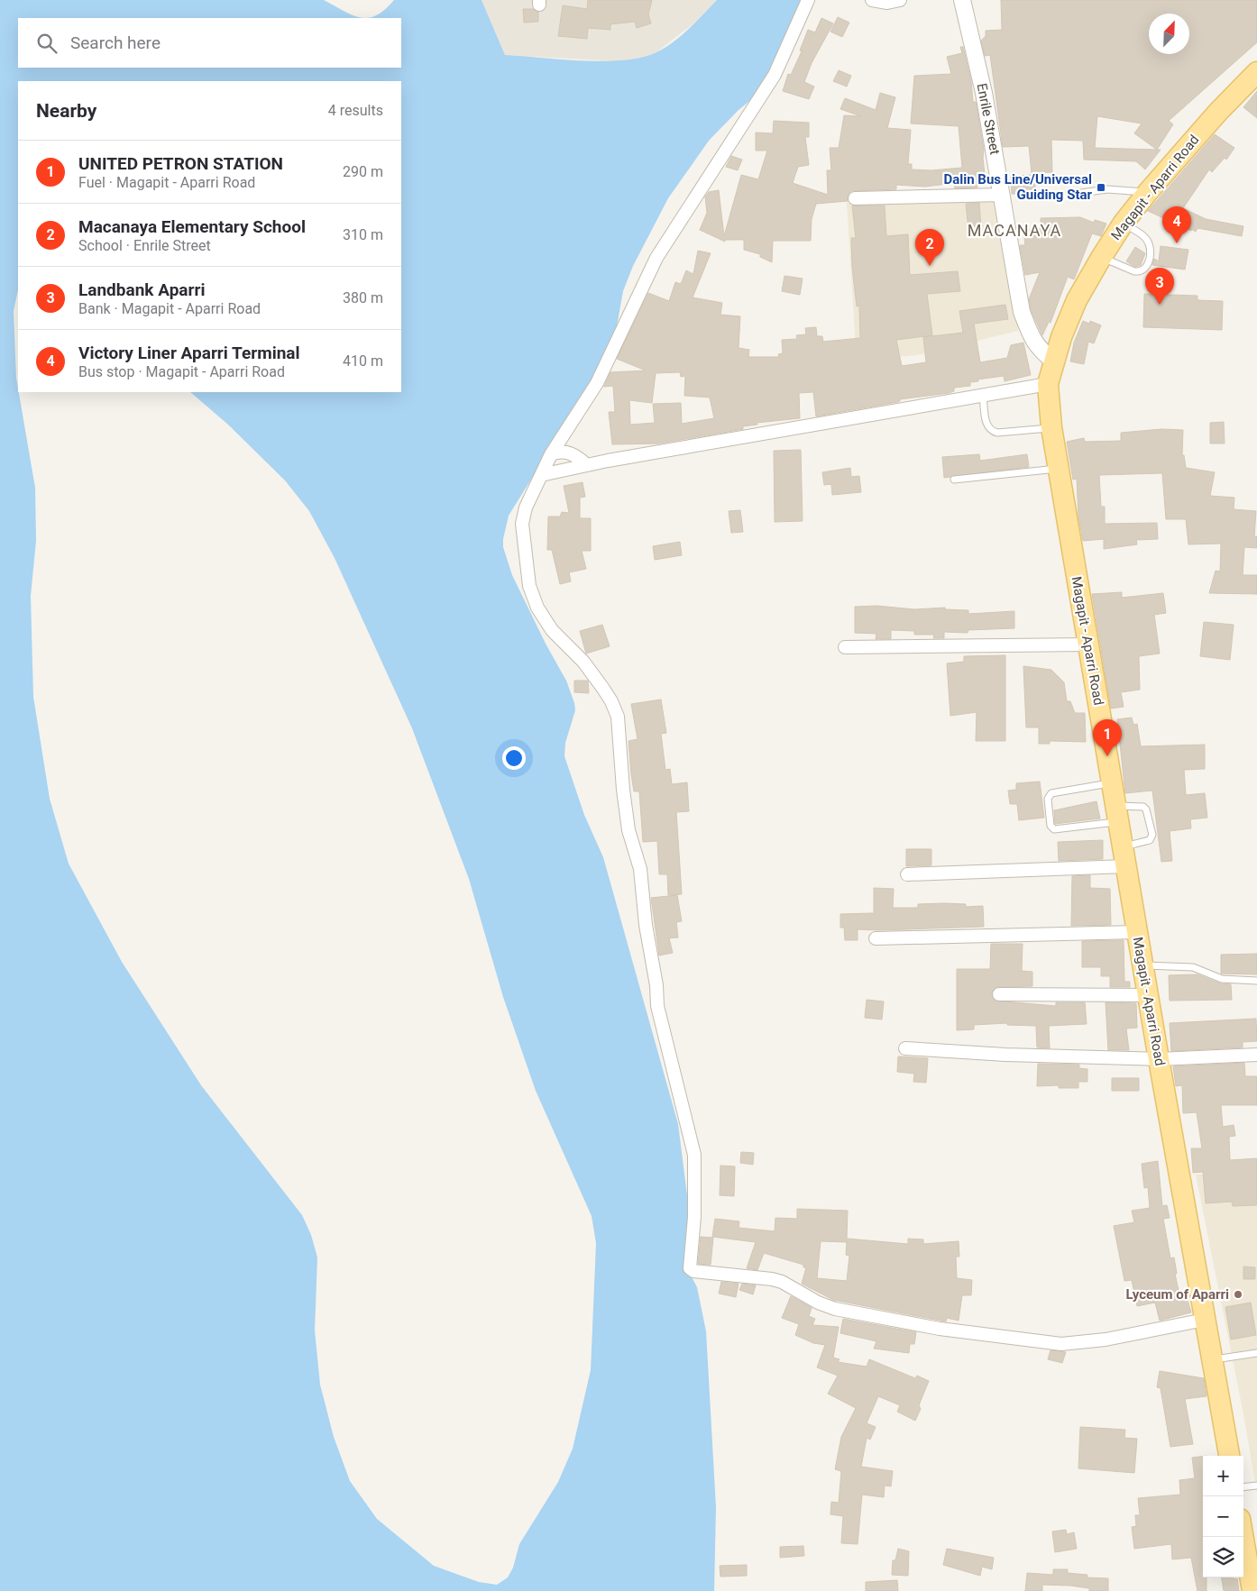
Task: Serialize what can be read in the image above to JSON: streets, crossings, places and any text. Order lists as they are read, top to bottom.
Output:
{
  "streets": {
    "main road": ["Magapit - Aparri Road"],
    "street": ["Enrile Street"]
  },
  "crossings": [
    ["Enrile Street", "Magapit - Aparri Road"]
  ],
  "districts": ["MACANAYA"],
  "places": {
    "transit": ["Dalin Bus Line/Universal Guiding Star"],
    "other": ["Lyceum of Aparri"]
  },
  "north": "top right",
  "page": {
    "search": "Search here",
    "heading": ["Nearby", "4 results"],
    "list": [
      {
        "mark": "1",
        "name": "UNITED PETRON STATION",
        "note": "Fuel · Magapit - Aparri Road",
        "value": "290 m"
      },
      {
        "mark": "2",
        "name": "Macanaya Elementary School",
        "note": "School · Enrile Street",
        "value": "310 m"
      },
      {
        "mark": "3",
        "name": "Landbank Aparri",
        "note": "Bank · Magapit - Aparri Road",
        "value": "380 m"
      },
      {
        "mark": "4",
        "name": "Victory Liner Aparri Terminal",
        "note": "Bus stop · Magapit - Aparri Road",
        "value": "410 m"
      }
    ],
    "pins": [
      "4",
      "2",
      "3",
      "1"
    ],
    "map_buttons": ["+", "−"]
  }
}
